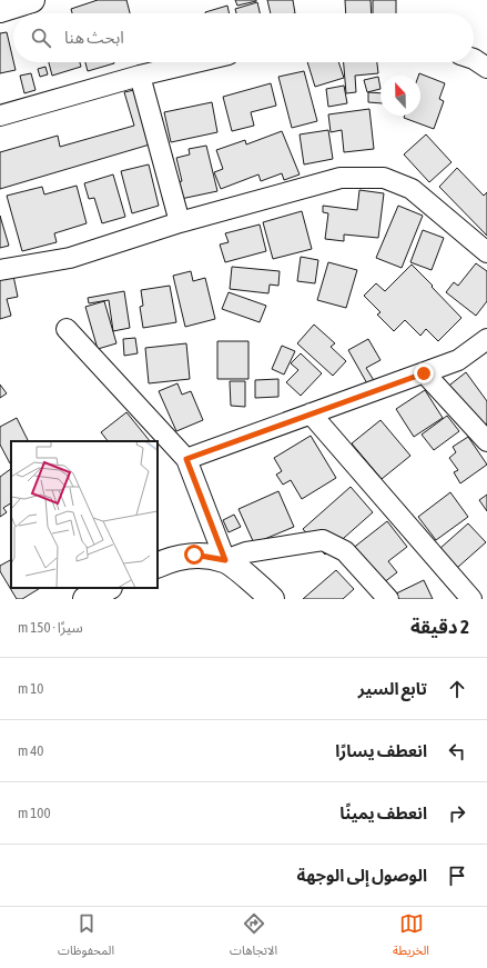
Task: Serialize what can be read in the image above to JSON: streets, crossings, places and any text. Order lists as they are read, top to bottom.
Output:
{
  "north": "top",
  "page": {
    "search": "ابحث هنا",
    "heading": ["2 دقيقة", "سيرًا · 150 m"],
    "list": [
      ["تابع السير", "10 m"],
      ["انعطف يسارًا", "40 m"],
      ["انعطف يمينًا", "100 m"],
      "الوصول إلى الوجهة"
    ],
    "nav": ["الخريطة", "الاتجاهات", "المحفوظات"]
  }
}
